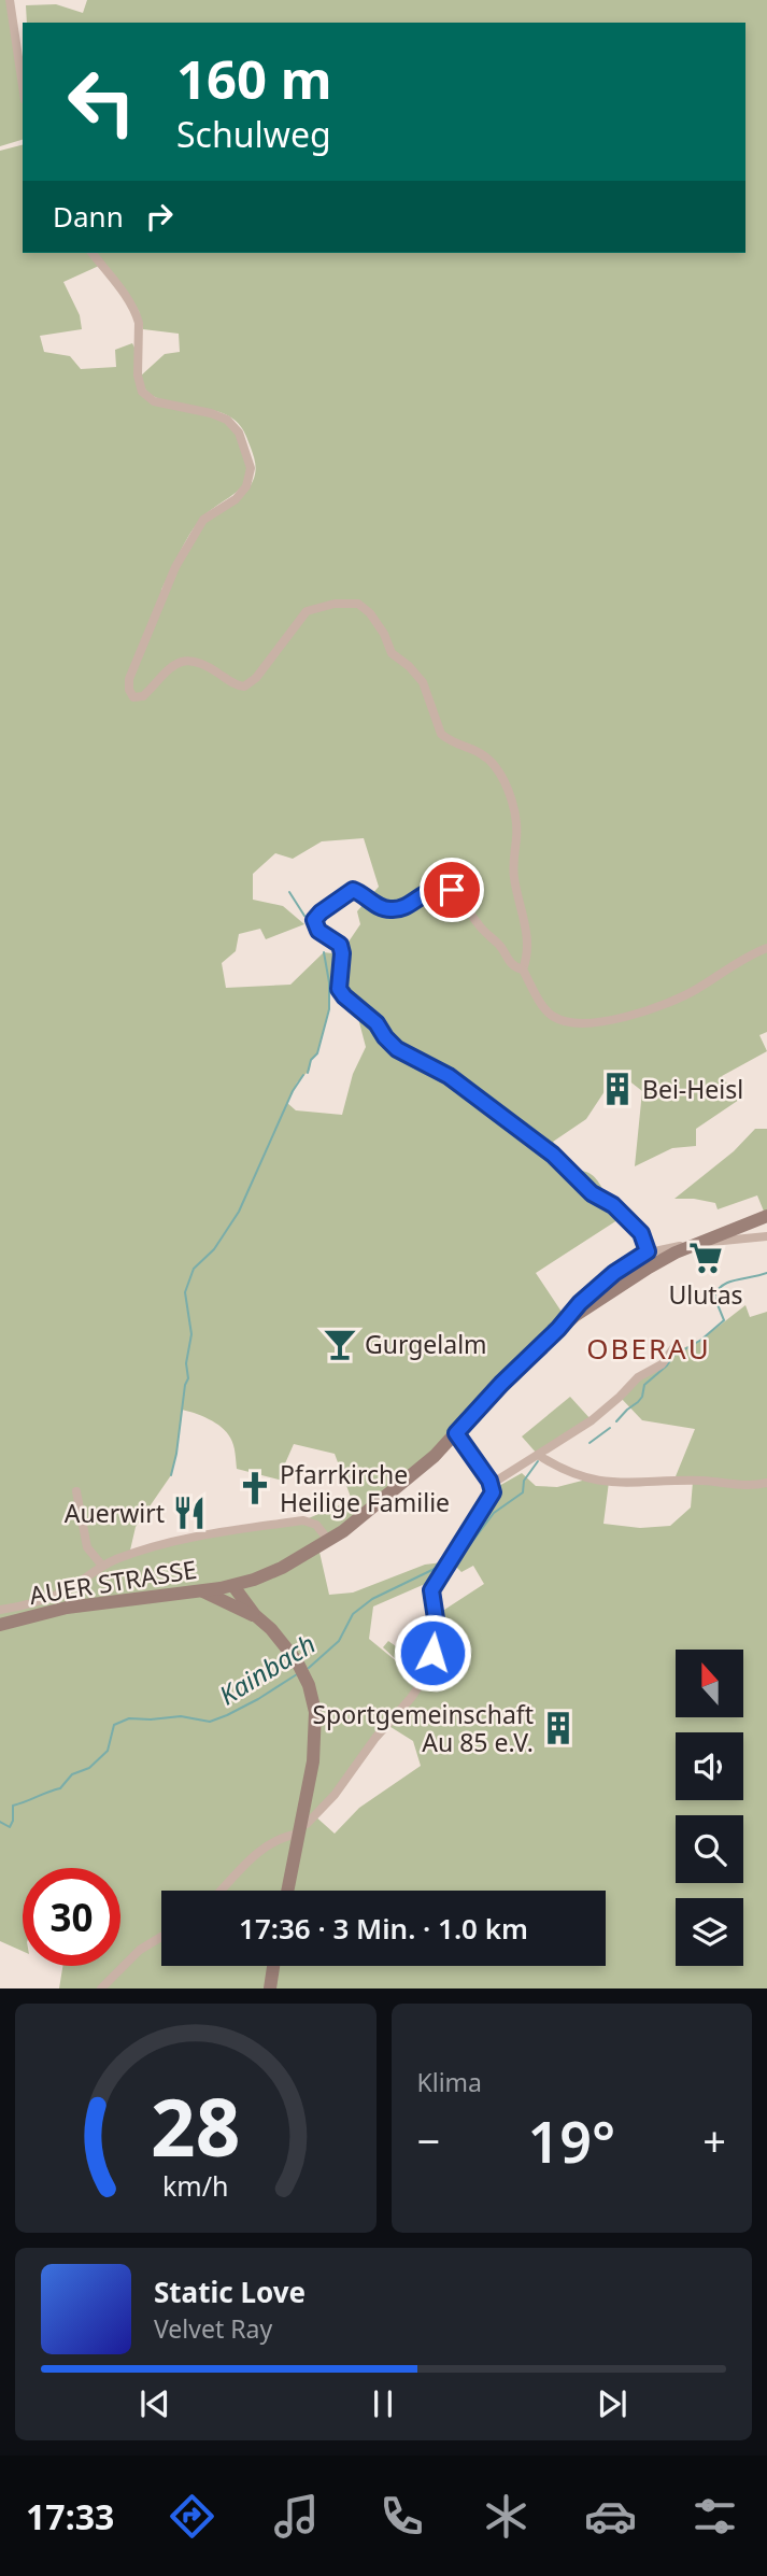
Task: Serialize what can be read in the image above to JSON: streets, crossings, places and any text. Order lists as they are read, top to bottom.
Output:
{
  "streets": {
    "main road": ["AUER STRASSE"]
  },
  "districts": ["OBERAU"],
  "water": ["Kainbach"],
  "places": {
    "building": ["Bei-Heisl", "Sportgemeinschaft Au 85 e.V."],
    "supermarket": ["Ulutas"],
    "bar": ["Gurgelalm"],
    "church": ["Pfarrkirche Heilige Familie"],
    "restaurant": ["Auerwirt"]
  },
  "north": "top",
  "page": {
    "turn": ["160 m", "Schulweg"],
    "then": "Dann",
    "limit": "30",
    "trip": "17:36 · 3 Min. · 1.0 km",
    "tile": "Klima",
    "heat": ["−", "19°", "+"],
    "song": ["Static Love", "Velvet Ray"],
    "tabs": "17:33",
    "gauge": ["28", "km/h"]
  }
}
